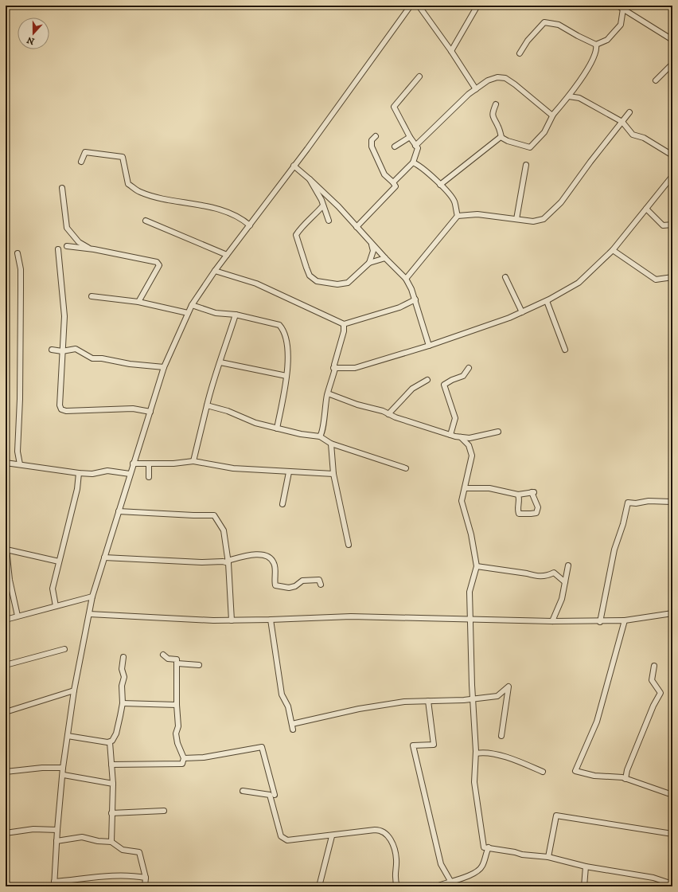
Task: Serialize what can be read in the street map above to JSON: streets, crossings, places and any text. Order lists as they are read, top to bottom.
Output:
{
  "north": "bottom"
}
